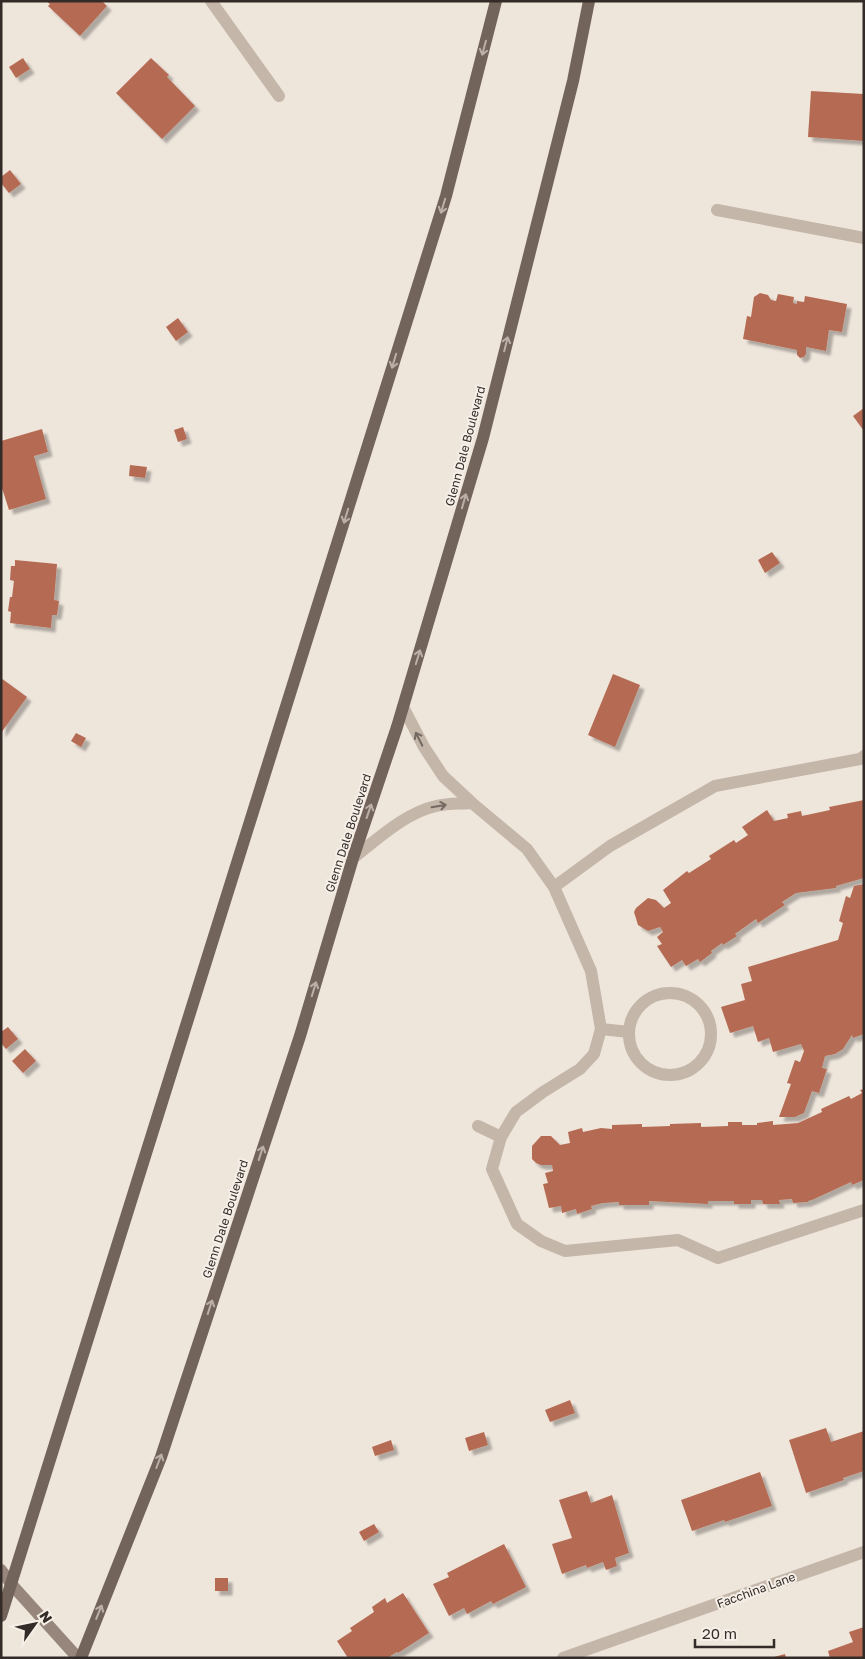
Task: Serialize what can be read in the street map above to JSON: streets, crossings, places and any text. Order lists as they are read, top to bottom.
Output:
{
  "streets": {
    "main road": ["Glenn Dale Boulevard"],
    "street": ["Facchina Lane"]
  },
  "scale_bar": "20 m",
  "north": "top right"
}
